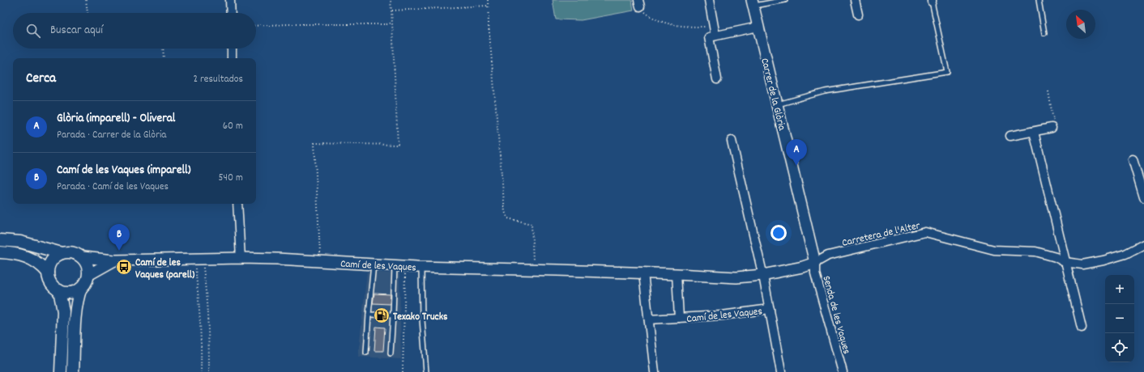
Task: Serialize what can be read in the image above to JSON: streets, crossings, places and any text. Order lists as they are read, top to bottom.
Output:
{
  "streets": {
    "street": [
      "Carrer de la Glòria",
      "Carretera de l'Alter",
      "Camí de les Vaques",
      "Senda de les Vaques"
    ]
  },
  "crossings": [
    ["Carrer de la Glòria", "Carretera de l'Alter"],
    ["Carrer de la Glòria", "Camí de les Vaques"],
    ["Carrer de la Glòria", "Senda de les Vaques"],
    ["Carretera de l'Alter", "Camí de les Vaques"],
    ["Carretera de l'Alter", "Senda de les Vaques"],
    ["Camí de les Vaques", "Senda de les Vaques"]
  ],
  "places": {
    "bus stop": ["Camí de les Vaques (parell)"],
    "fuel station": ["Texako Trucks"]
  },
  "north": "top left",
  "page": {
    "search": "Buscar aquí",
    "heading": ["Cerca", "2 resultados"],
    "list": [
      {
        "mark": "A",
        "name": "Glòria (imparell) - Oliveral",
        "note": "Parada · Carrer de la Glòria",
        "value": "60 m"
      },
      {
        "mark": "B",
        "name": "Camí de les Vaques (imparell)",
        "note": "Parada · Camí de les Vaques",
        "value": "540 m"
      }
    ],
    "pins": ["A", "B"],
    "map_buttons": ["+", "−"]
  }
}
